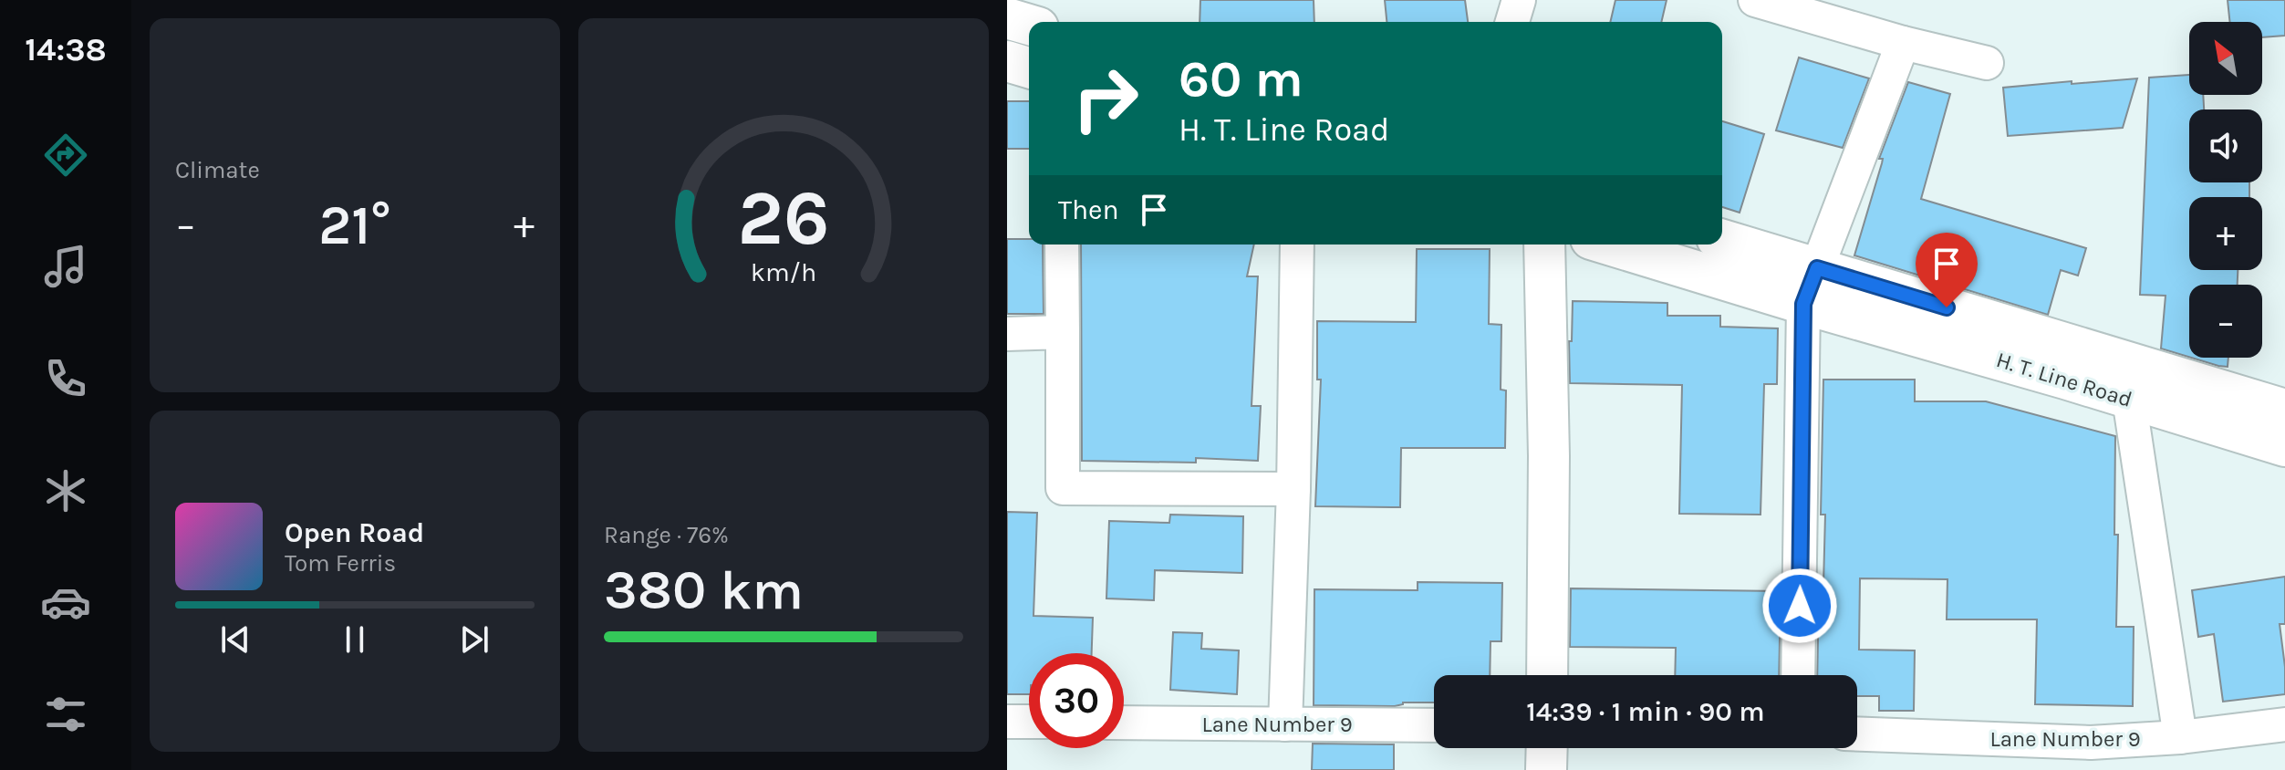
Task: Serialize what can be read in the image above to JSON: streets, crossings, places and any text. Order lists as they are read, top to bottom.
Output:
{
  "streets": {
    "street": ["H. T. Line Road", "Lane Number 9"]
  },
  "north": "top left",
  "page": {
    "tabs": "14:38",
    "tile": [
      "Climate",
      ["Range · 76%", "380 km"]
    ],
    "map_buttons": ["+", "−"],
    "turn": ["60 m", "H. T. Line Road"],
    "then": "Then",
    "heat": ["−", "21°", "+"],
    "song": ["Open Road", "Tom Ferris"],
    "limit": "30",
    "trip": "14:39 · 1 min · 90 m",
    "gauge": ["26", "km/h"]
  }
}
